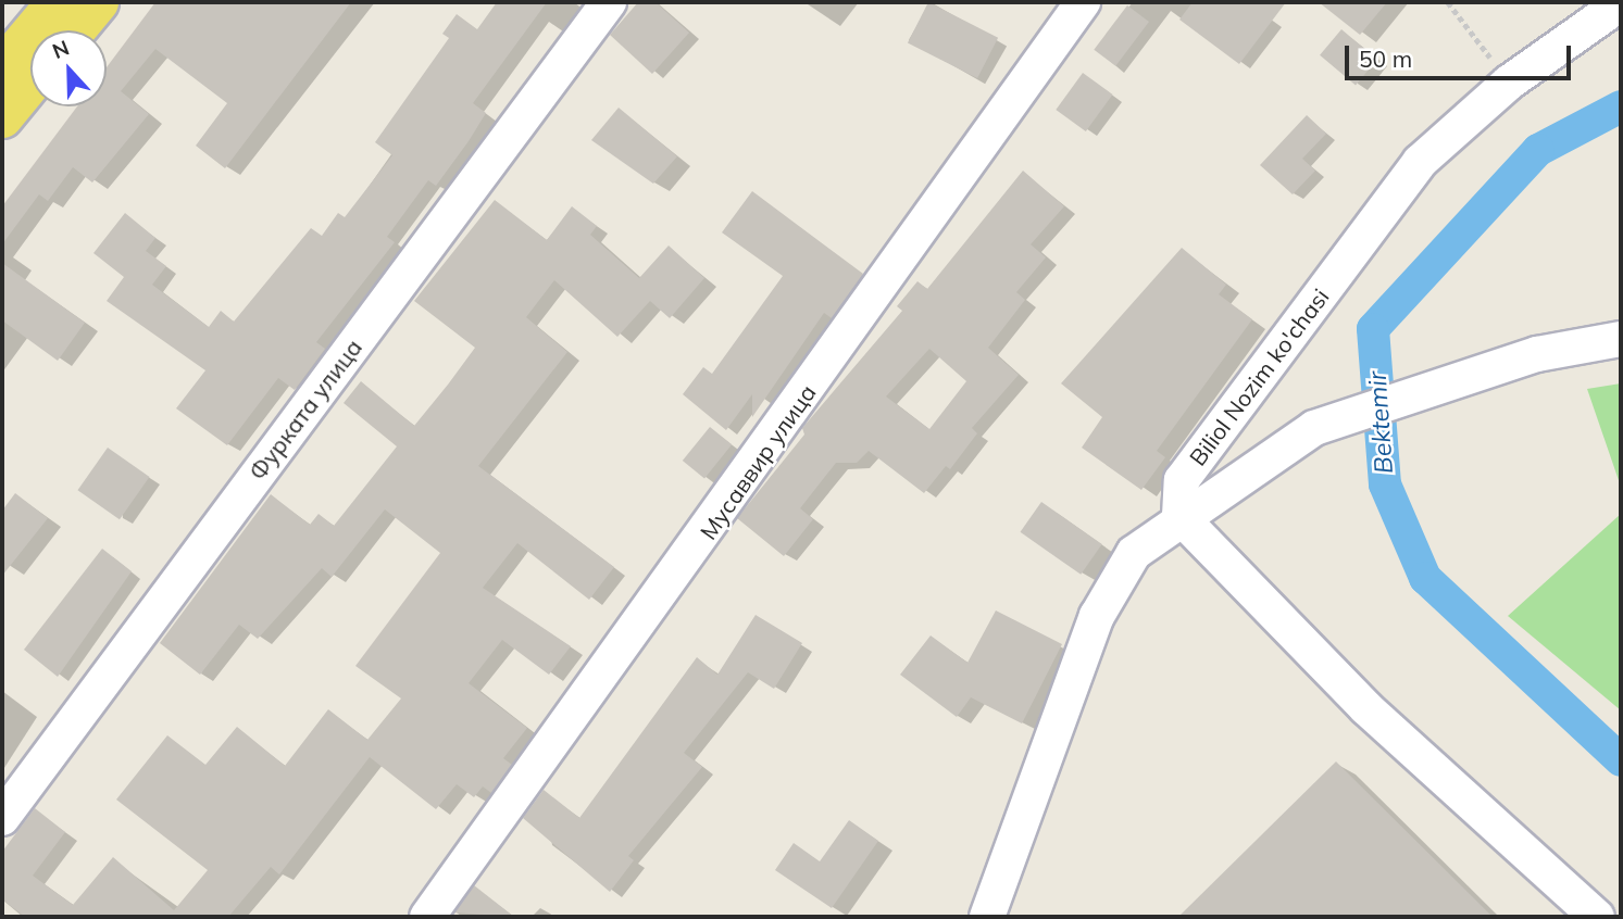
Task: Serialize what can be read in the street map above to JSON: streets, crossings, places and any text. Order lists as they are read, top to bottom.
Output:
{
  "streets": {
    "street": ["Biliol Nozim ko'chasi", "Фурката улица", "Мусаввир улица"]
  },
  "water": ["Bektemir"],
  "scale_bar": "50 m",
  "north": "top"
}
